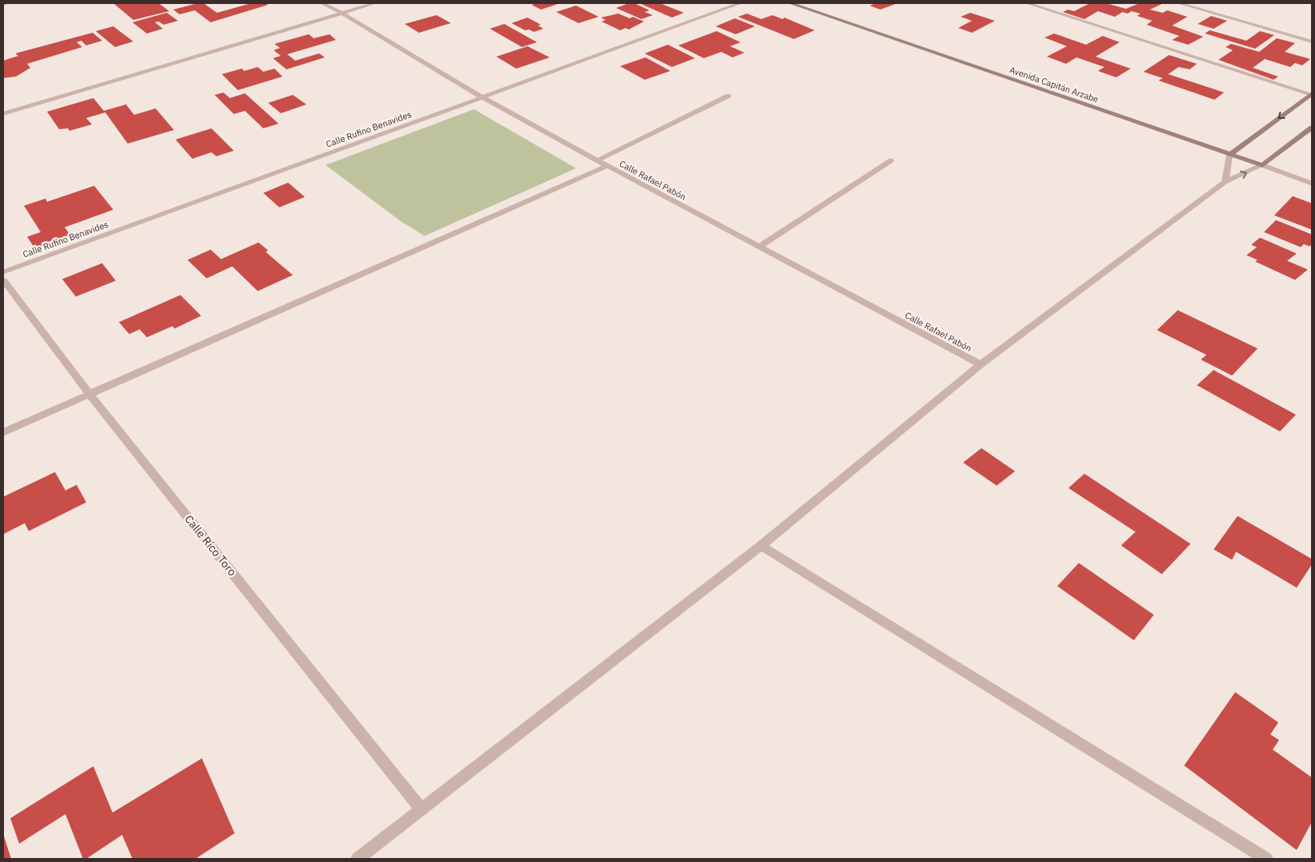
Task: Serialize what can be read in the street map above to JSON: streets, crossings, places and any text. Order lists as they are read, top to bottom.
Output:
{
  "streets": {
    "main road": ["Avenida Capitán Arzabe"],
    "street": ["Calle Rufino Benavides", "Calle Rafael Pabón", "Calle Rico Toro"]
  },
  "crossings": [
    ["Calle Rufino Benavides", "Calle Rafael Pabón"]
  ]
}
